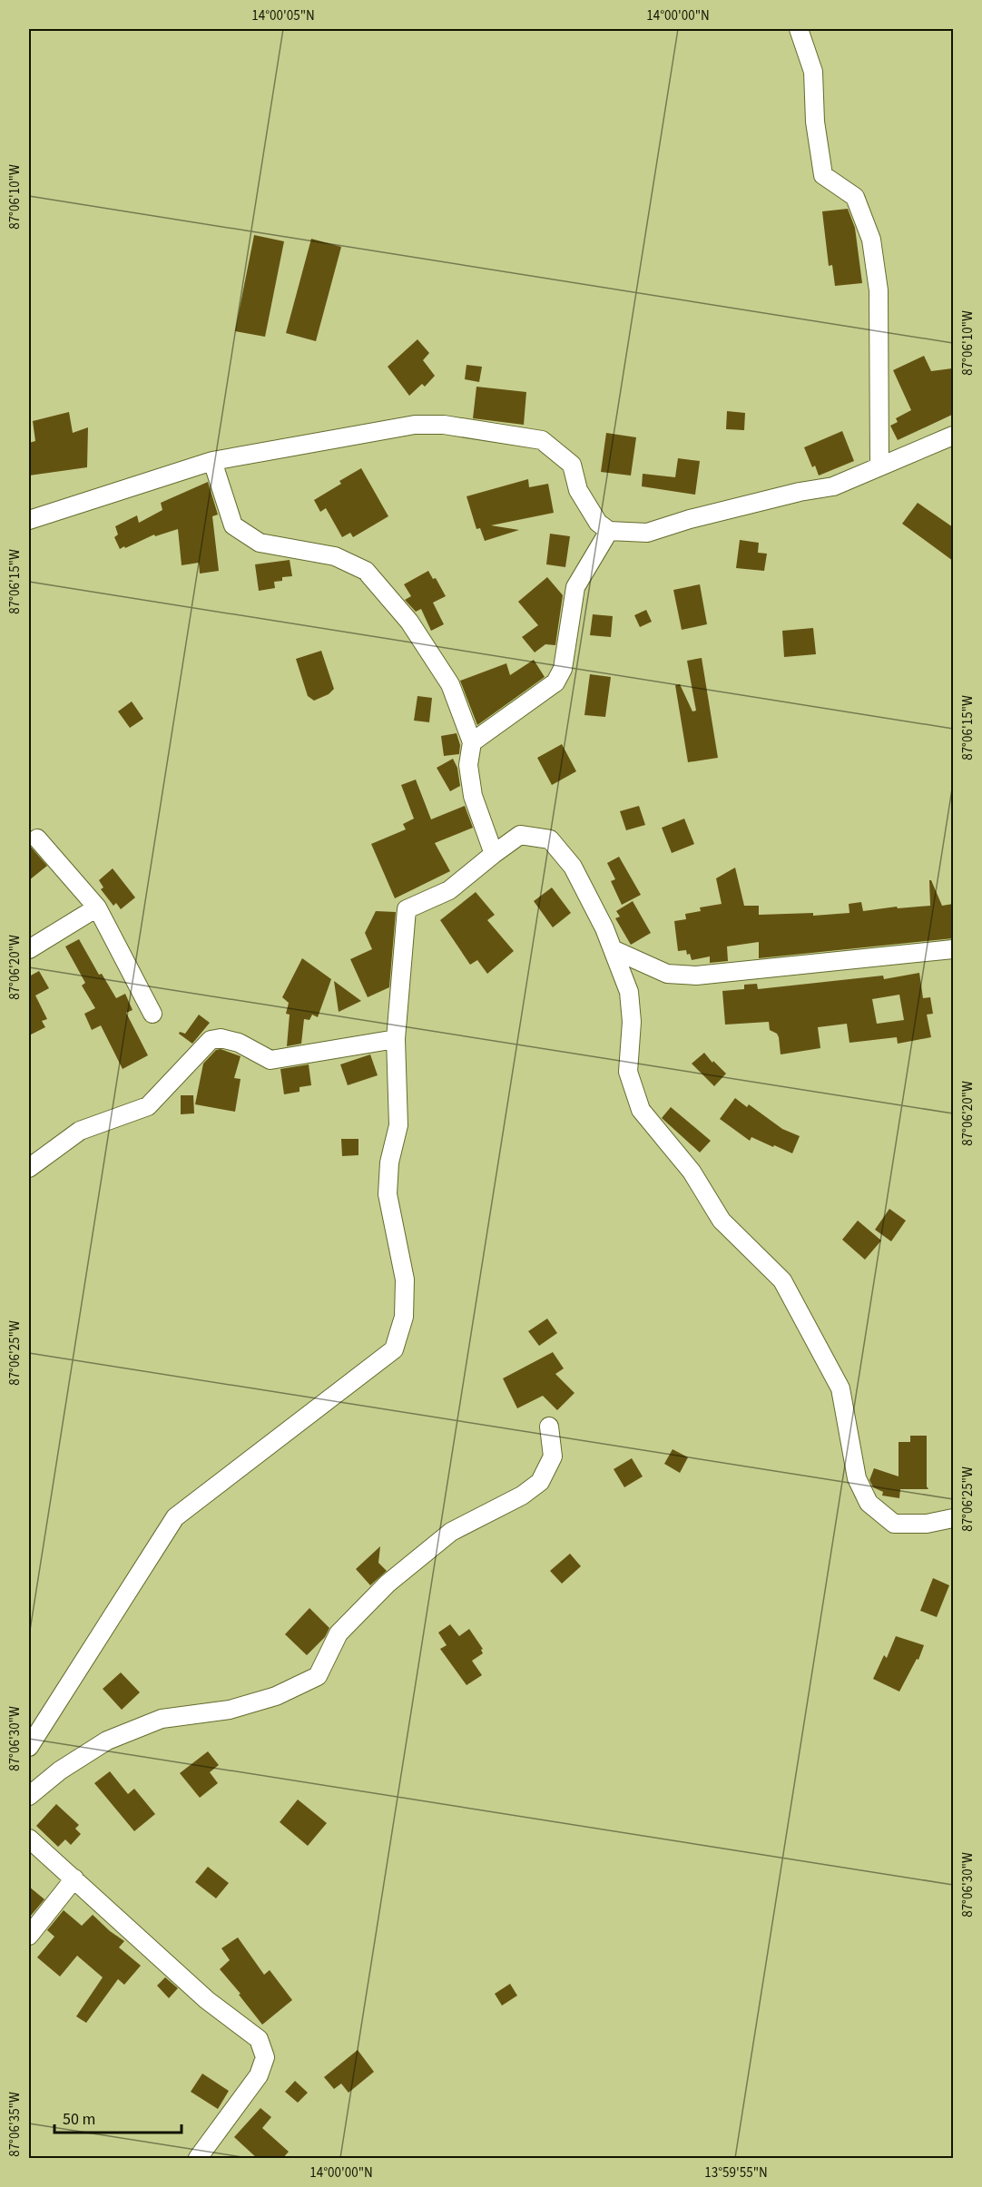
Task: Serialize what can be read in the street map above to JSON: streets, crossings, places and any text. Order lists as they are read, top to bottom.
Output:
{
  "scale_bar": "50 m",
  "coordinates": [
    "14°00'05\"N",
    "14°00'00\"N",
    "87°06'10\"W",
    "87°06'15\"W",
    "87°06'20\"W",
    "87°06'25\"W",
    "87°06'30\"W",
    "87°06'35\"W",
    "13°59'55\"N"
  ]
}
